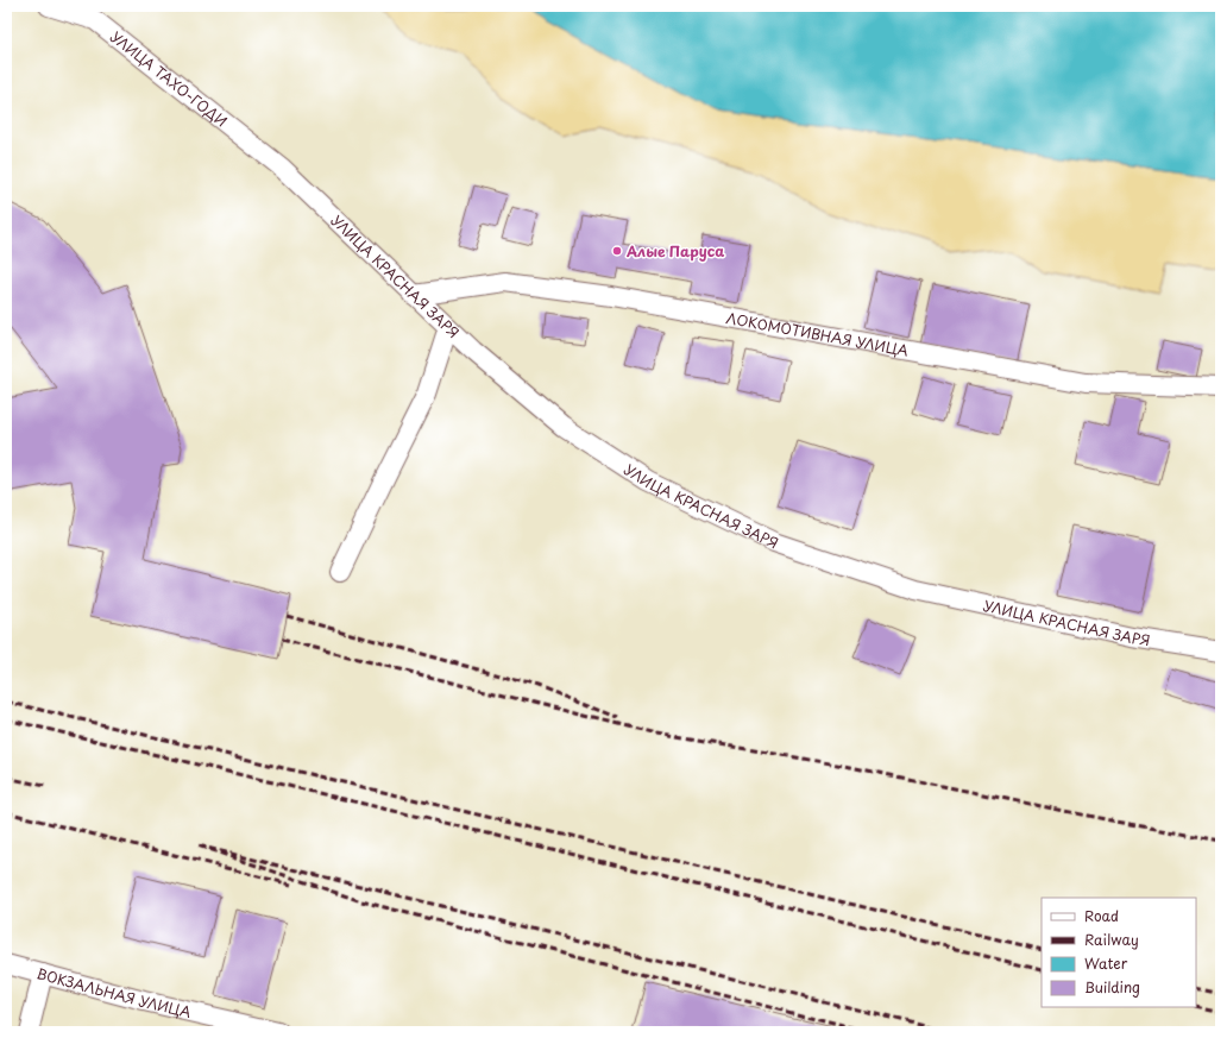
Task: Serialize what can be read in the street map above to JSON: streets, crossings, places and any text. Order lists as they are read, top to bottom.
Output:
{
  "streets": {
    "street": [
      "УЛИЦА ТАХО-ГОДИ",
      "УЛИЦА КРАСНАЯ ЗАРЯ",
      "ЛОКОМОТИВНАЯ УЛИЦА",
      "ВОКЗАЛЬНАЯ УЛИЦА"
    ]
  },
  "crossings": [
    ["УЛИЦА ТАХО-ГОДИ", "УЛИЦА КРАСНАЯ ЗАРЯ"],
    ["УЛИЦА КРАСНАЯ ЗАРЯ", "ЛОКОМОТИВНАЯ УЛИЦА"]
  ],
  "places": ["Алые Паруса"],
  "legend": [
    "Road",
    "Railway",
    "Water",
    "Building"
  ]
}
